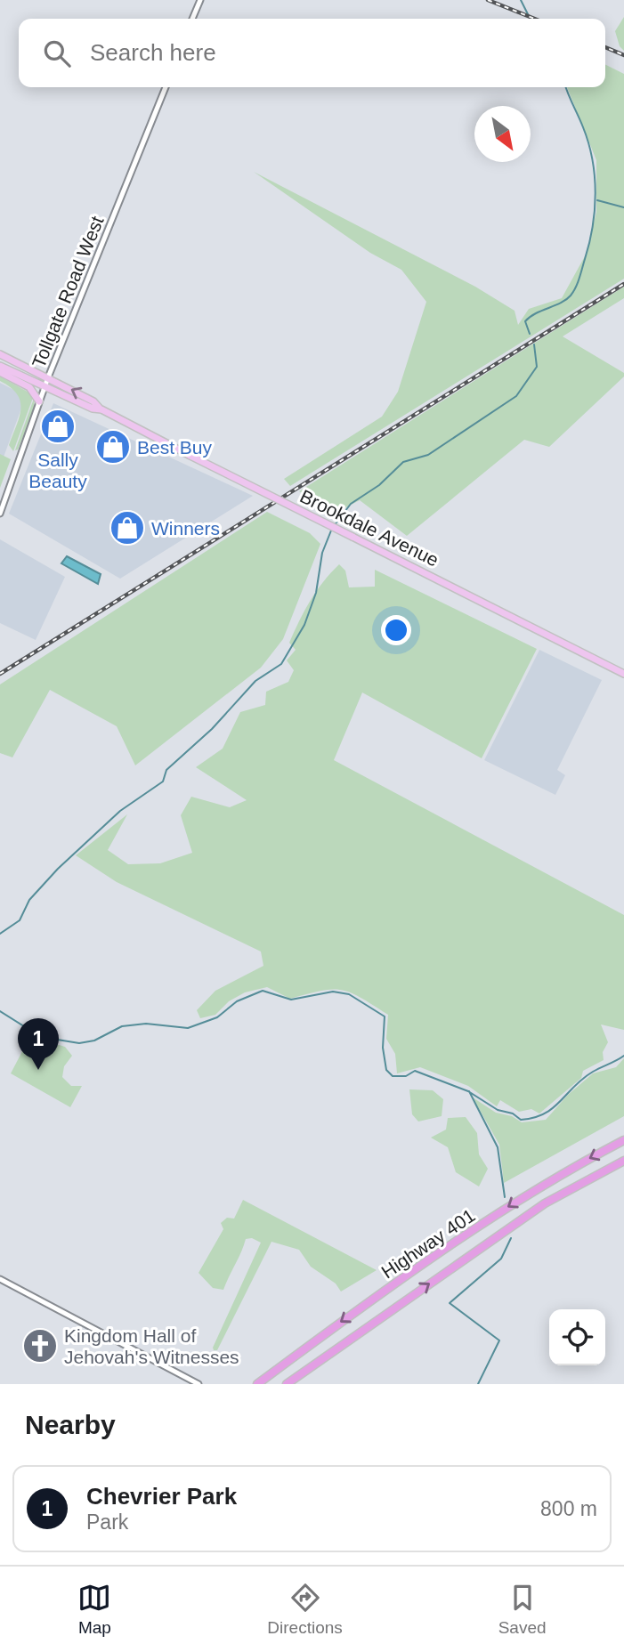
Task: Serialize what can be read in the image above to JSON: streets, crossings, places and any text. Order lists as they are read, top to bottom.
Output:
{
  "streets": {
    "highway": ["Highway 401"],
    "main road": ["Brookdale Avenue"],
    "street": ["Tollgate Road West"]
  },
  "crossings": [
    ["Tollgate Road West", "Brookdale Avenue"]
  ],
  "places": {
    "shop": ["Sally Beauty", "Best Buy", "Winners"],
    "church": ["Kingdom Hall of Jehovah's Witnesses"]
  },
  "north": "bottom right",
  "page": {
    "search": "Search here",
    "pins": "1",
    "heading": "Nearby",
    "list": [
      {
        "mark": "1",
        "name": "Chevrier Park",
        "note": "Park",
        "value": "800 m"
      }
    ],
    "nav": ["Map", "Directions", "Saved"]
  }
}
